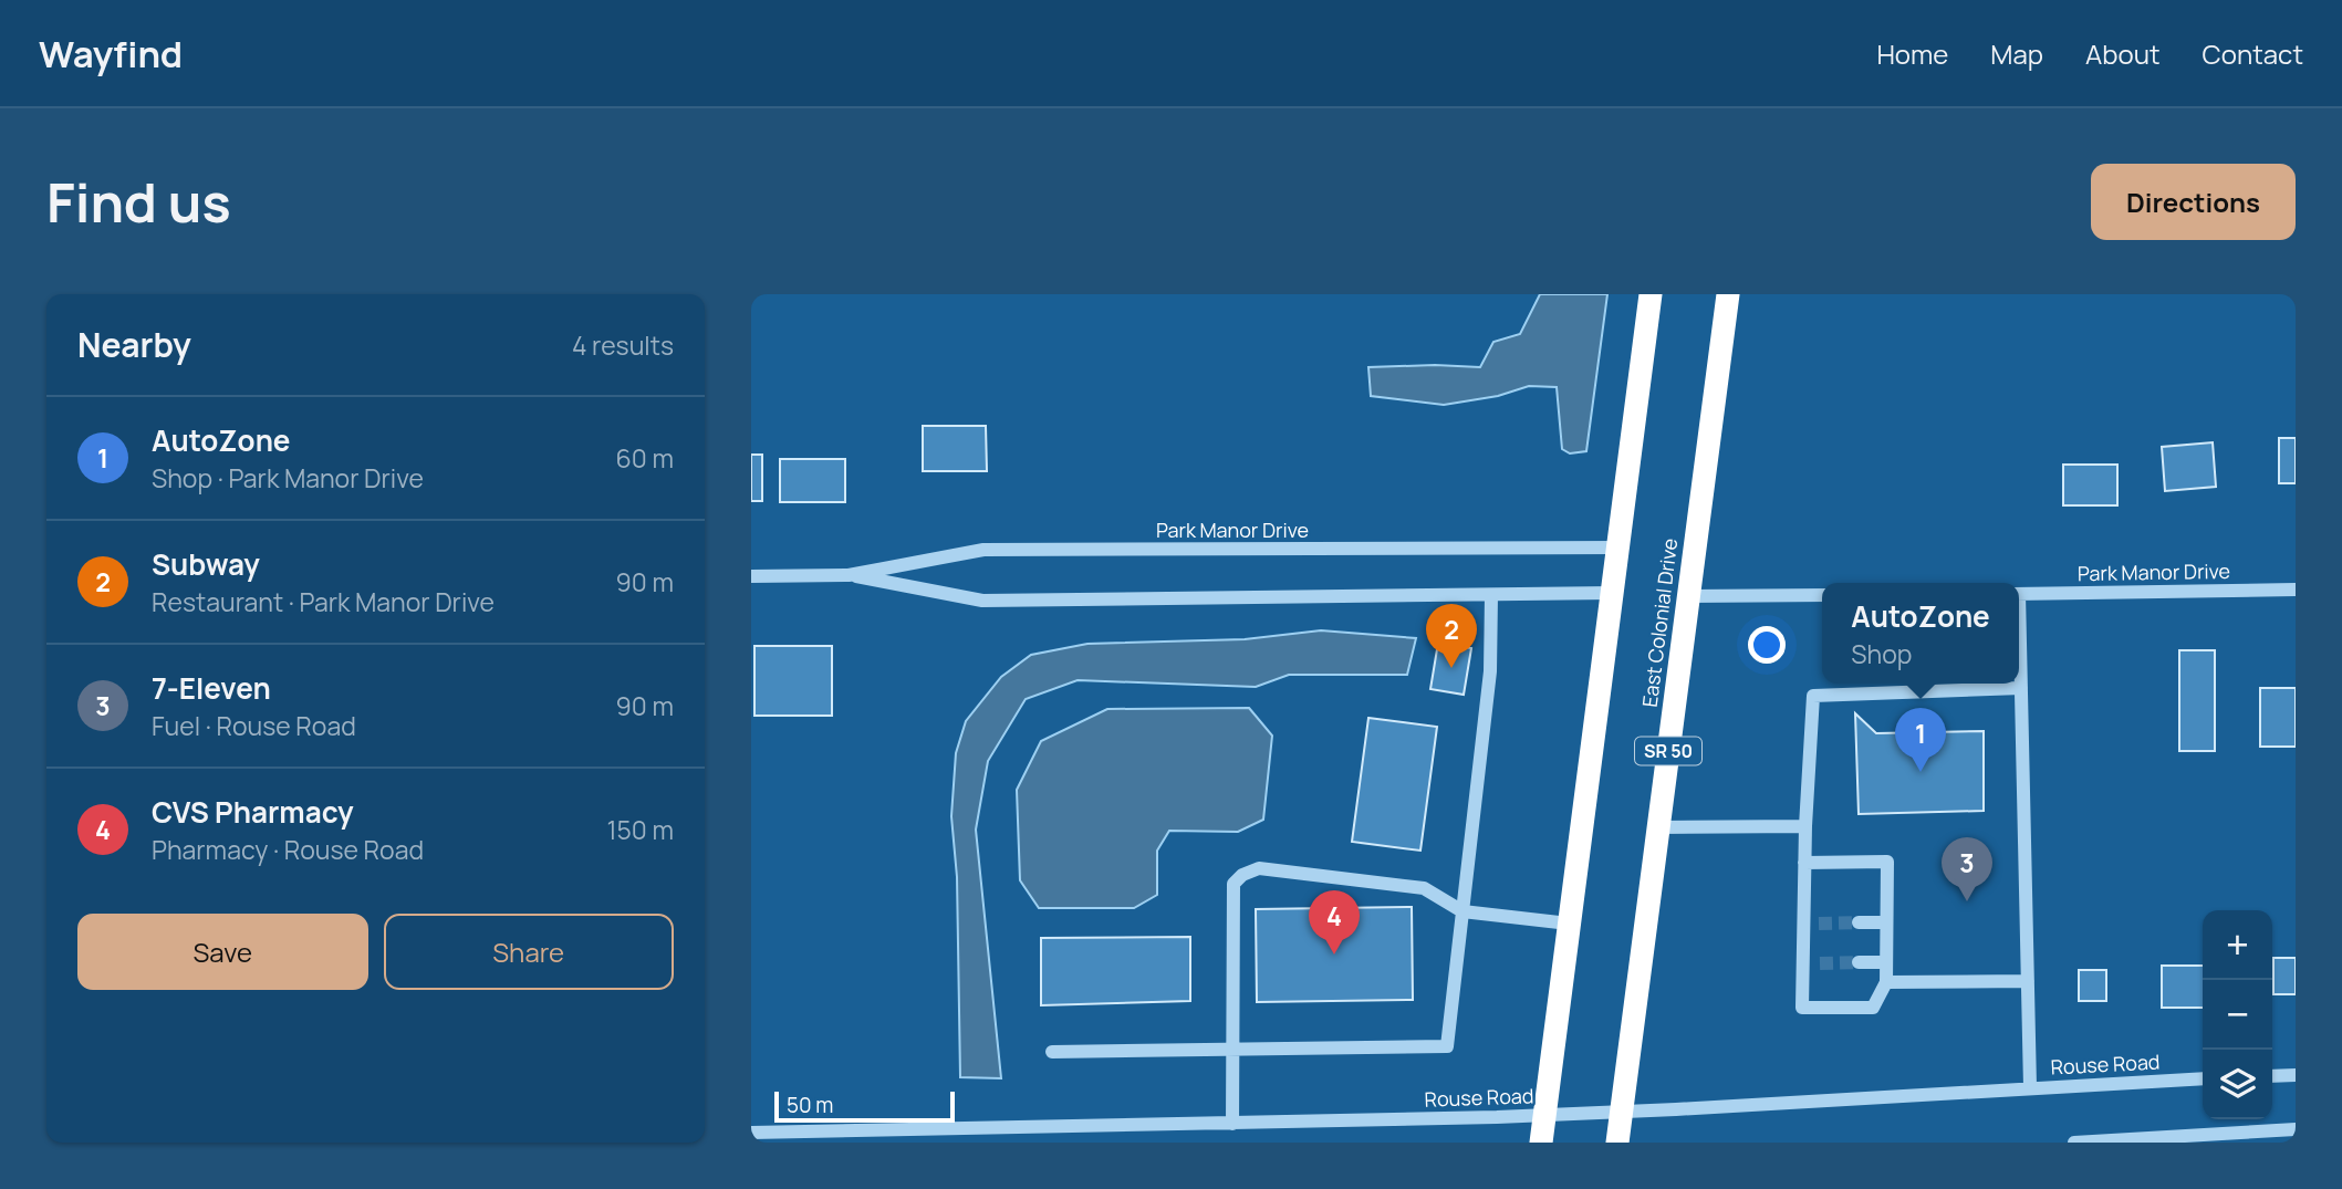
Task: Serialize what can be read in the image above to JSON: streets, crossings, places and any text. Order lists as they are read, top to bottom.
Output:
{
  "streets": {
    "highway": ["East Colonial Drive", "SR 50"],
    "street": ["Park Manor Drive", "Rouse Road"]
  },
  "crossings": [
    ["East Colonial Drive", "Rouse Road"]
  ],
  "scale_bar": "50 m",
  "page": {
    "header": "Wayfind",
    "nav": [
      "Home",
      "Map",
      "About",
      "Contact"
    ],
    "buttons": [
      "Directions",
      ["Save", "Share"]
    ],
    "title": "Find us",
    "heading": ["Nearby", "4 results"],
    "list": [
      {
        "mark": "1",
        "name": "AutoZone",
        "note": "Shop · Park Manor Drive",
        "value": "60 m"
      },
      {
        "mark": "2",
        "name": "Subway",
        "note": "Restaurant · Park Manor Drive",
        "value": "90 m"
      },
      {
        "mark": "3",
        "name": "7-Eleven",
        "note": "Fuel · Rouse Road",
        "value": "90 m"
      },
      {
        "mark": "4",
        "name": "CVS Pharmacy",
        "note": "Pharmacy · Rouse Road",
        "value": "150 m"
      }
    ],
    "popup": ["AutoZone", "Shop"],
    "pins": [
      "2",
      "1",
      "3",
      "4"
    ],
    "map_buttons": ["+", "−"],
    "scale": "50 m"
  }
}
